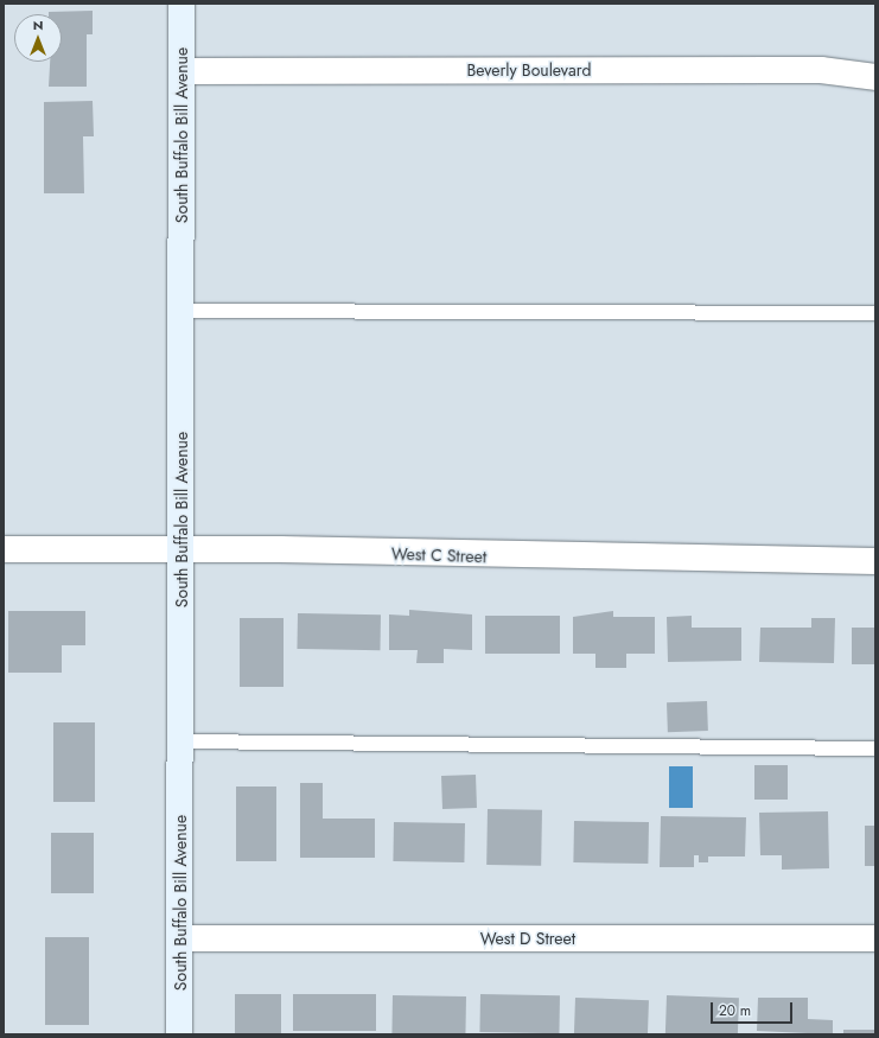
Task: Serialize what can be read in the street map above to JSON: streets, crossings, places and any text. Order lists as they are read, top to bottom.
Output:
{
  "streets": {
    "main road": ["South Buffalo Bill Avenue"],
    "street": ["Beverly Boulevard", "West C Street", "West D Street"]
  },
  "crossings": [
    ["Beverly Boulevard", "South Buffalo Bill Avenue"],
    ["South Buffalo Bill Avenue", "West C Street"],
    ["South Buffalo Bill Avenue", "West D Street"]
  ],
  "scale_bar": "20 m",
  "north": "top"
}
